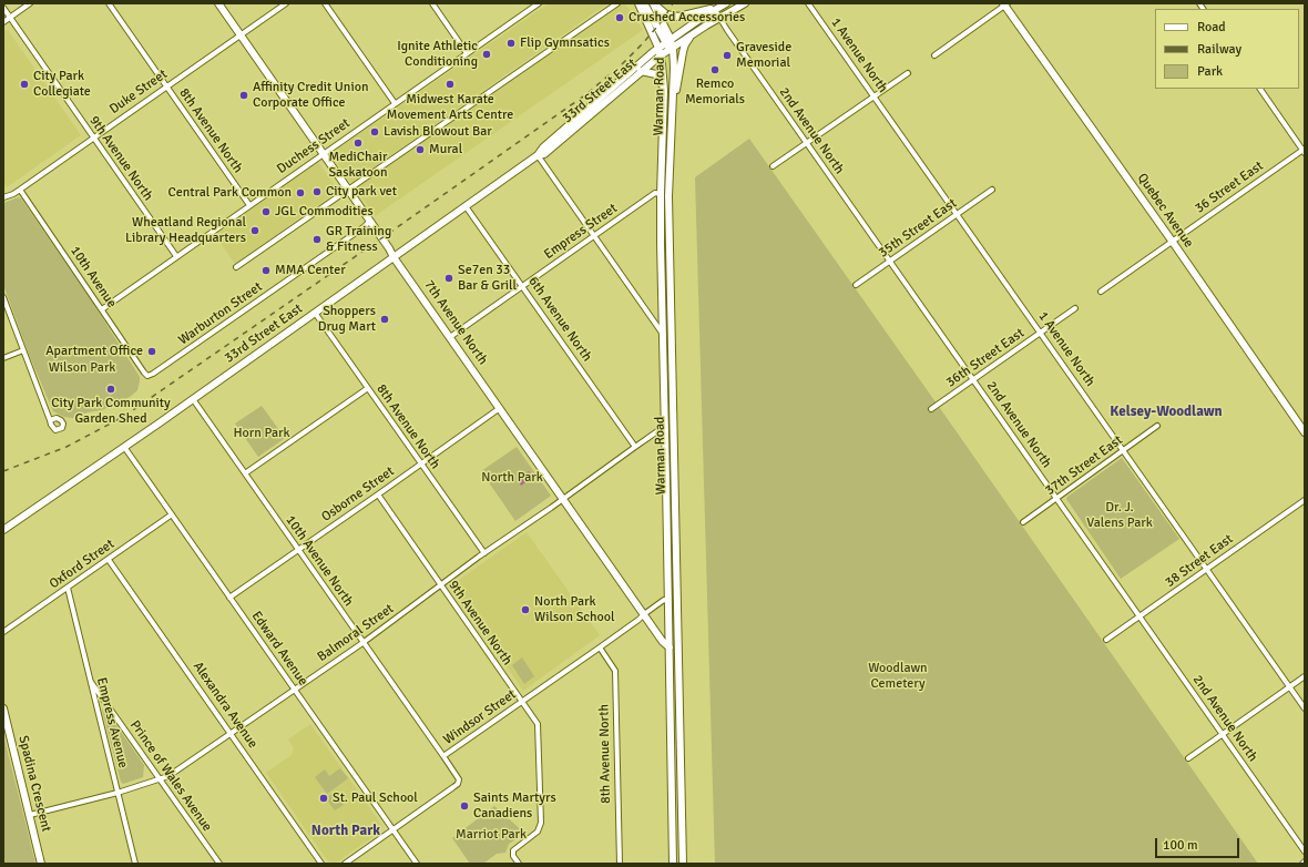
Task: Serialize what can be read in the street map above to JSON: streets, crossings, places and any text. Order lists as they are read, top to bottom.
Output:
{
  "streets": {
    "street": [
      "1 Avenue North",
      "33rd Street East",
      "Duke Street",
      "Warman Road",
      "8th Avenue North",
      "2nd Avenue North",
      "Duchess Street",
      "9th Avenue North",
      "36 Street East",
      "Quebec Avenue",
      "35th Street East",
      "Empress Street",
      "10th Avenue",
      "Warburton Street",
      "6th Avenue North",
      "7th Avenue North",
      "36th Street East",
      "37th Street East",
      "Osborne Street",
      "10th Avenue North",
      "38 Street East",
      "Oxford Street",
      "Balmoral Street",
      "Edward Avenue",
      "Alexandra Avenue",
      "Windsor Street",
      "Empress Avenue",
      "Prince of Wales Avenue",
      "Spadina Crescent"
    ]
  },
  "crossings": [
    ["1 Avenue North", "35th Street East"],
    ["1 Avenue North", "36th Street East"],
    ["1 Avenue North", "37th Street East"],
    ["1 Avenue North", "38 Street East"],
    ["33rd Street East", "Warman Road"],
    ["33rd Street East", "8th Avenue North"],
    ["33rd Street East", "2nd Avenue North"],
    ["33rd Street East", "6th Avenue North"],
    ["33rd Street East", "7th Avenue North"],
    ["33rd Street East", "10th Avenue North"],
    ["33rd Street East", "Edward Avenue"],
    ["Duke Street", "8th Avenue North"],
    ["Duke Street", "9th Avenue North"],
    ["Duke Street", "10th Avenue"],
    ["Duke Street", "7th Avenue North"],
    ["Warman Road", "Empress Street"],
    ["Warman Road", "7th Avenue North"],
    ["Warman Road", "Balmoral Street"],
    ["Warman Road", "Windsor Street"],
    ["8th Avenue North", "Duchess Street"],
    ["8th Avenue North", "Osborne Street"],
    ["8th Avenue North", "Balmoral Street"],
    ["8th Avenue North", "Windsor Street"],
    ["2nd Avenue North", "35th Street East"],
    ["2nd Avenue North", "36th Street East"],
    ["2nd Avenue North", "37th Street East"],
    ["2nd Avenue North", "38 Street East"],
    ["Duchess Street", "9th Avenue North"],
    ["Duchess Street", "10th Avenue"],
    ["Duchess Street", "7th Avenue North"],
    ["9th Avenue North", "Osborne Street"],
    ["9th Avenue North", "Balmoral Street"],
    ["9th Avenue North", "Windsor Street"],
    ["36 Street East", "Quebec Avenue"],
    ["Empress Street", "6th Avenue North"],
    ["Empress Street", "7th Avenue North"],
    ["10th Avenue", "Warburton Street"],
    ["Warburton Street", "7th Avenue North"],
    ["6th Avenue North", "Balmoral Street"],
    ["7th Avenue North", "Osborne Street"],
    ["7th Avenue North", "Balmoral Street"],
    ["7th Avenue North", "Windsor Street"],
    ["Osborne Street", "10th Avenue North"],
    ["Osborne Street", "Edward Avenue"],
    ["10th Avenue North", "Balmoral Street"],
    ["10th Avenue North", "Windsor Street"],
    ["Oxford Street", "Edward Avenue"],
    ["Oxford Street", "Alexandra Avenue"],
    ["Oxford Street", "Empress Avenue"],
    ["Balmoral Street", "Edward Avenue"],
    ["Balmoral Street", "Alexandra Avenue"],
    ["Balmoral Street", "Empress Avenue"],
    ["Balmoral Street", "Prince of Wales Avenue"],
    ["Balmoral Street", "Spadina Crescent"],
    ["Edward Avenue", "Windsor Street"],
    ["Empress Avenue", "Prince of Wales Avenue"]
  ],
  "districts": ["Kelsey-Woodlawn", "North Park"],
  "parks": [
    "Wilson Park",
    "Horn Park",
    "North Park",
    "Dr. J. Valens Park",
    "Woodlawn Cemetery",
    "Marriot Park"
  ],
  "places": [
    "Crushed Accessories",
    "Flip Gymnsatics",
    "Ignite Athletic Conditioning",
    "Graveside Memorial",
    "Remco Memorials",
    "City Park Collegiate",
    "Midwest Karate Movement Arts Centre",
    "Affinity Credit Union Corporate Office",
    "Lavish Blowout Bar",
    "MediChair Saskatoon",
    "Mural",
    "City park vet",
    "Central Park Common",
    "JGL Commodities",
    "Wheatland Regional Library Headquarters",
    "GR Training & Fitness",
    "MMA Center",
    "Se7en 33 Bar & Grill",
    "Shoppers Drug Mart",
    "Apartment Office",
    "City Park Community Garden Shed",
    "North Park Wilson School",
    "St. Paul School",
    "Saints Martyrs Canadiens"
  ],
  "legend": ["Road", "Railway", "Park"],
  "scale_bar": "100 m"
}
